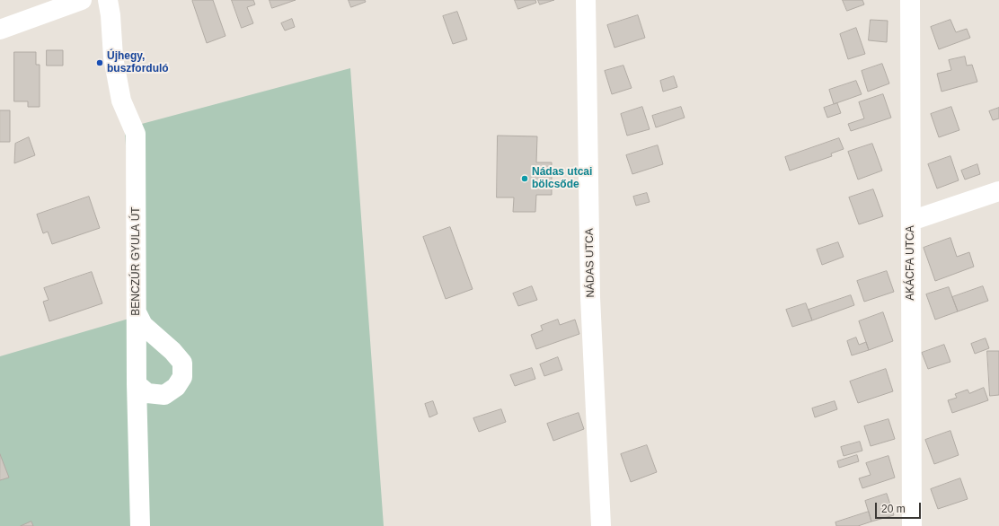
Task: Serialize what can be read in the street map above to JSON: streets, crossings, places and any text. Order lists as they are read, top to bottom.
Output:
{
  "streets": {
    "street": ["BENCZÚR GYULA ÚT", "NÁDAS UTCA", "AKÁCFA UTCA"]
  },
  "places": ["Újhegy, buszforduló", "Nádas utcai bölcsőde"],
  "scale_bar": "20 m"
}
